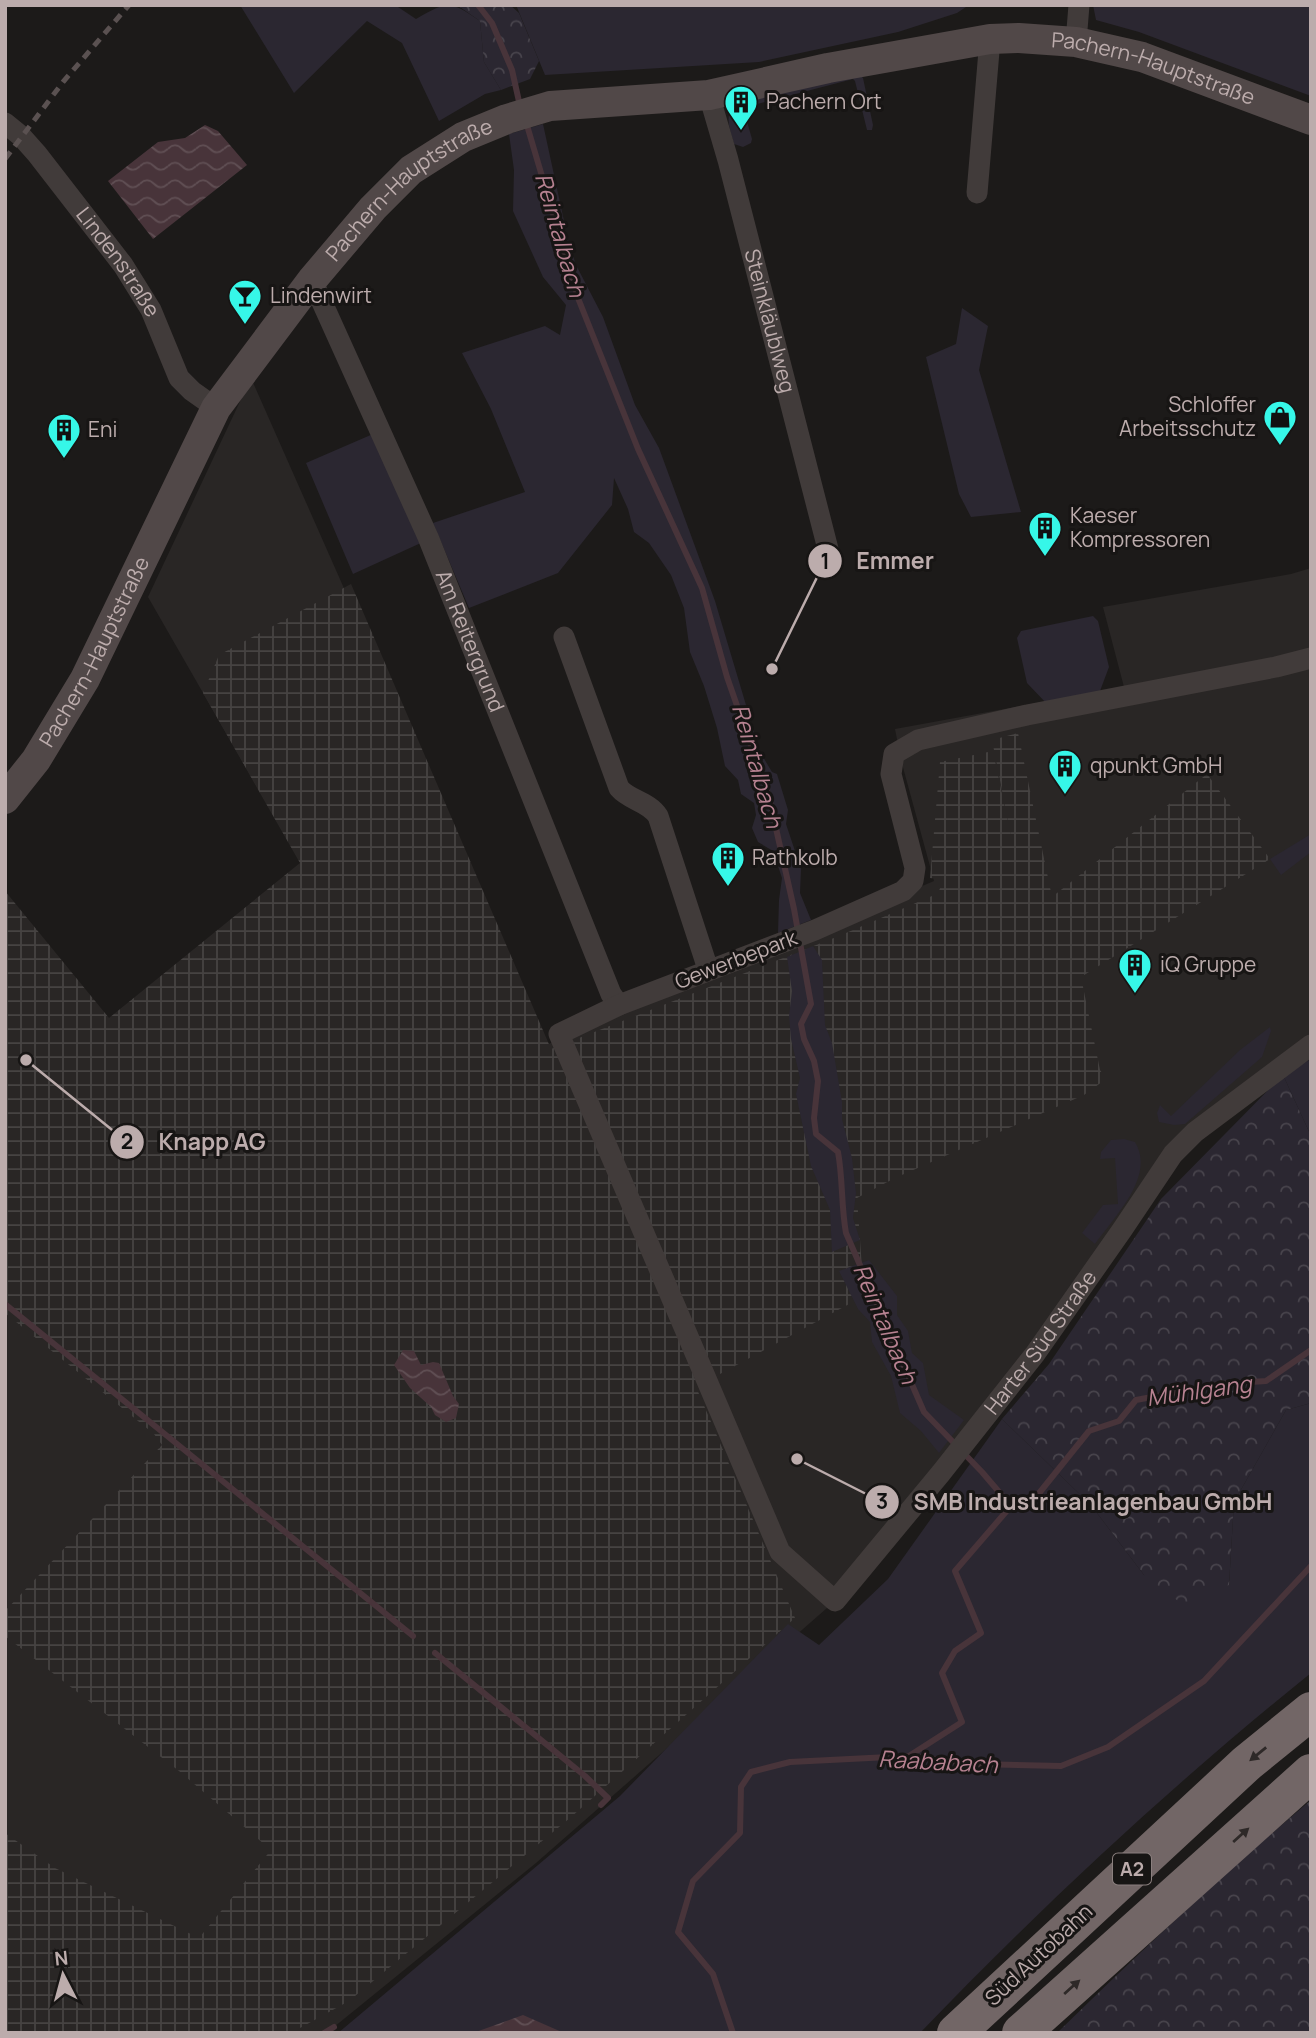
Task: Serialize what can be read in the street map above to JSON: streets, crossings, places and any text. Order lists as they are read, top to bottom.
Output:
{
  "streets": {
    "highway": ["A2", "Süd Autobahn"],
    "main road": ["Pachern-Hauptstraße"],
    "street": [
      "Lindenstraße",
      "Steinkläublweg",
      "Am Reitergrund",
      "Gewerbepark",
      "Harter Süd Straße"
    ]
  },
  "crossings": [
    ["Pachern-Hauptstraße", "Lindenstraße"],
    ["Pachern-Hauptstraße", "Steinkläublweg"],
    ["Pachern-Hauptstraße", "Am Reitergrund"],
    ["Am Reitergrund", "Gewerbepark"],
    ["Gewerbepark", "Harter Süd Straße"]
  ],
  "water": ["Reintalbach", "Mühlgang", "Raababach"],
  "places": {
    "building": [
      "Pachern Ort",
      "Eni",
      "Kaeser Kompressoren",
      "qpunkt GmbH",
      "Rathkolb",
      "iQ Gruppe"
    ],
    "bar": ["Lindenwirt"],
    "shop": ["Schloffer Arbeitsschutz"],
    "other": ["Emmer", "Knapp AG", "SMB Industrieanlagenbau GmbH"]
  },
  "north": "top"
}
